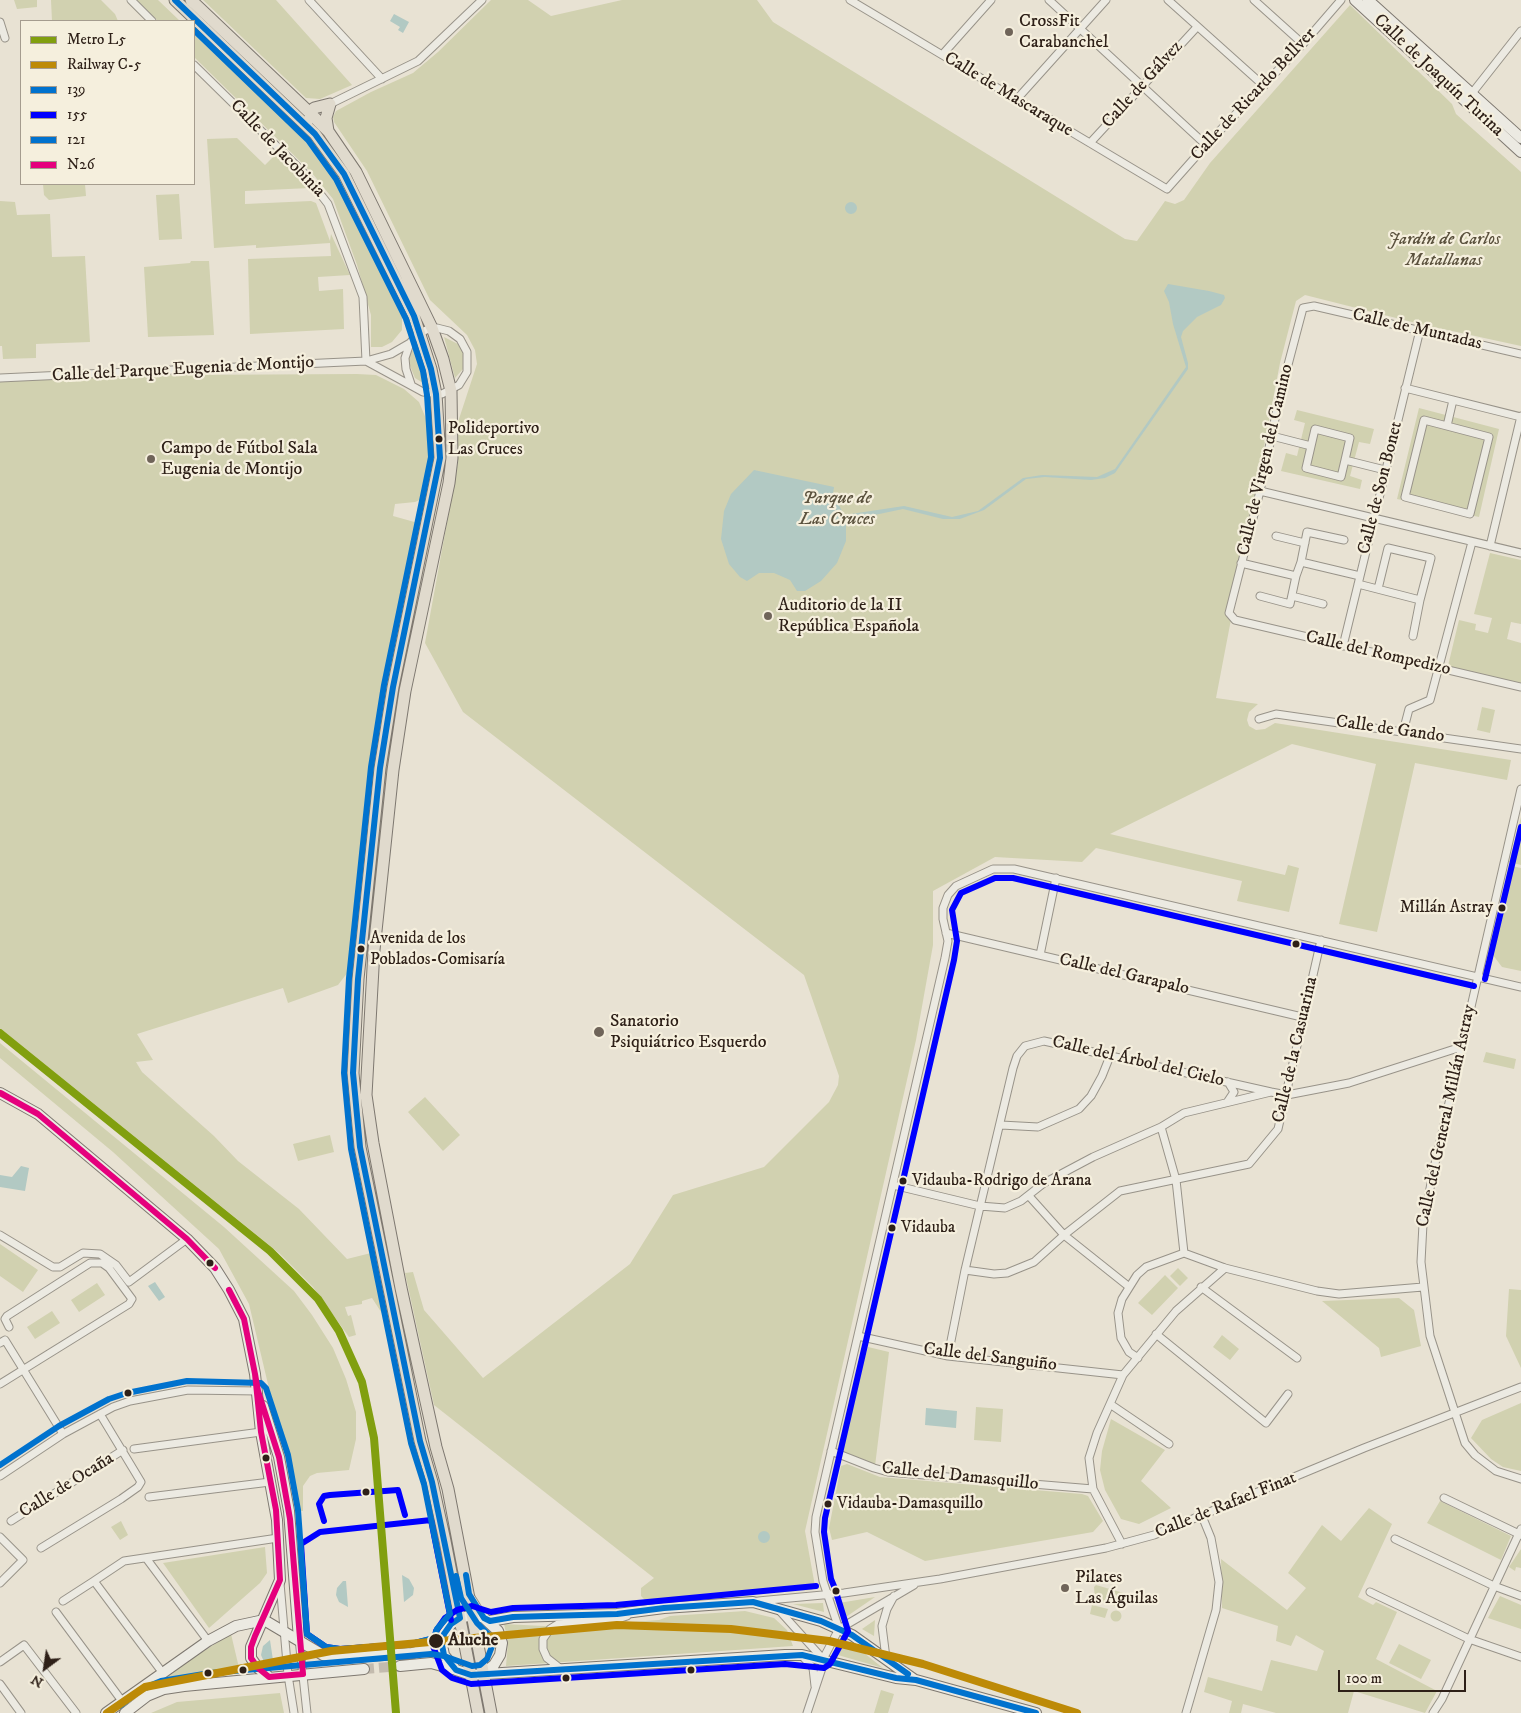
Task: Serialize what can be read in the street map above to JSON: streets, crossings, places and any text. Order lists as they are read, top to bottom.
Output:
{
  "streets": {
    "street": [
      "Calle de Joaquín Turina",
      "Calle de Gálvez",
      "Calle de Mascaraque",
      "Calle de Ricardo Bellver",
      "Calle de Jacobinia",
      "Calle de Muntadas",
      "Calle del Parque Eugenia de Montijo",
      "Calle de Virgen del Camino",
      "Calle de Son Bonet",
      "Calle del Rompedizo",
      "Calle de Gando",
      "Calle del Garapalo",
      "Calle de la Casuarina",
      "Calle del Árbol del Cielo",
      "Calle del General Millán Astray",
      "Calle del Sanguiño",
      "Calle del Damasquillo",
      "Calle de Ocaña",
      "Calle de Rafael Finat"
    ]
  },
  "crossings": [
    ["Calle de Gálvez", "Calle de Mascaraque"],
    ["Calle de Mascaraque", "Calle de Ricardo Bellver"],
    ["Calle de Jacobinia", "Calle del Parque Eugenia de Montijo"],
    ["Calle de Muntadas", "Calle de Virgen del Camino"],
    ["Calle de Muntadas", "Calle de Son Bonet"],
    ["Calle de Virgen del Camino", "Calle del Rompedizo"],
    ["Calle de Son Bonet", "Calle del Rompedizo"],
    ["Calle del Garapalo", "Calle de la Casuarina"],
    ["Calle de la Casuarina", "Calle del Árbol del Cielo"],
    ["Calle del Árbol del Cielo", "Calle del Sanguiño"],
    ["Calle del General Millán Astray", "Calle de Rafael Finat"]
  ],
  "parks": ["Jardín de Carlos Matallanas", "Parque de Las Cruces"],
  "places": [
    "CrossFit Carabanchel",
    "Polideportivo Las Cruces",
    "Campo de Fútbol Sala Eugenia de Montijo",
    "Auditorio de la II República Española",
    "Millán Astray",
    "Avenida de los Poblados-Comisaría",
    "Sanatorio Psiquiátrico Esquerdo",
    "Vidauba-Rodrigo de Arana",
    "Vidauba",
    "Vidauba-Damasquillo",
    "Pilates Las Águilas",
    "Aluche"
  ],
  "lines": [
    "transit line 139",
    "transit line 121",
    "transit line 155",
    "metro line L5",
    "transit line N26",
    "rail line C-5"
  ],
  "legend": [
    "Metro L5",
    "Railway C-5",
    "139",
    "155",
    "121",
    "N26"
  ],
  "scale_bar": "100 m",
  "north": "bottom left"
}
